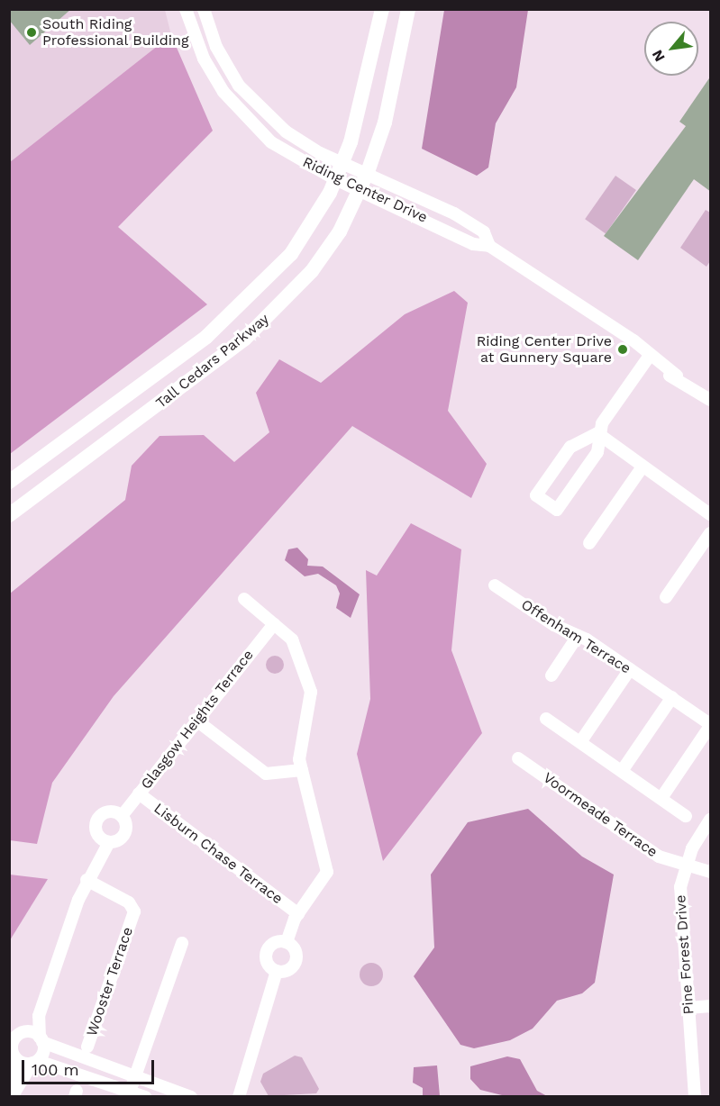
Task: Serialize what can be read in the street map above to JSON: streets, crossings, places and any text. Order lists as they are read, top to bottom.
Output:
{
  "streets": {
    "main road": ["Tall Cedars Parkway"],
    "street": [
      "Riding Center Drive",
      "Offenham Terrace",
      "Glasgow Heights Terrace",
      "Voormeade Terrace",
      "Lisburn Chase Terrace",
      "Pine Forest Drive",
      "Wooster Terrace"
    ]
  },
  "crossings": [
    ["Riding Center Drive", "Tall Cedars Parkway"],
    ["Glasgow Heights Terrace", "Lisburn Chase Terrace"],
    ["Voormeade Terrace", "Pine Forest Drive"]
  ],
  "places": ["South Riding Professional Building", "Riding Center Drive at Gunnery Square"],
  "scale_bar": "100 m",
  "north": "bottom left"
}
